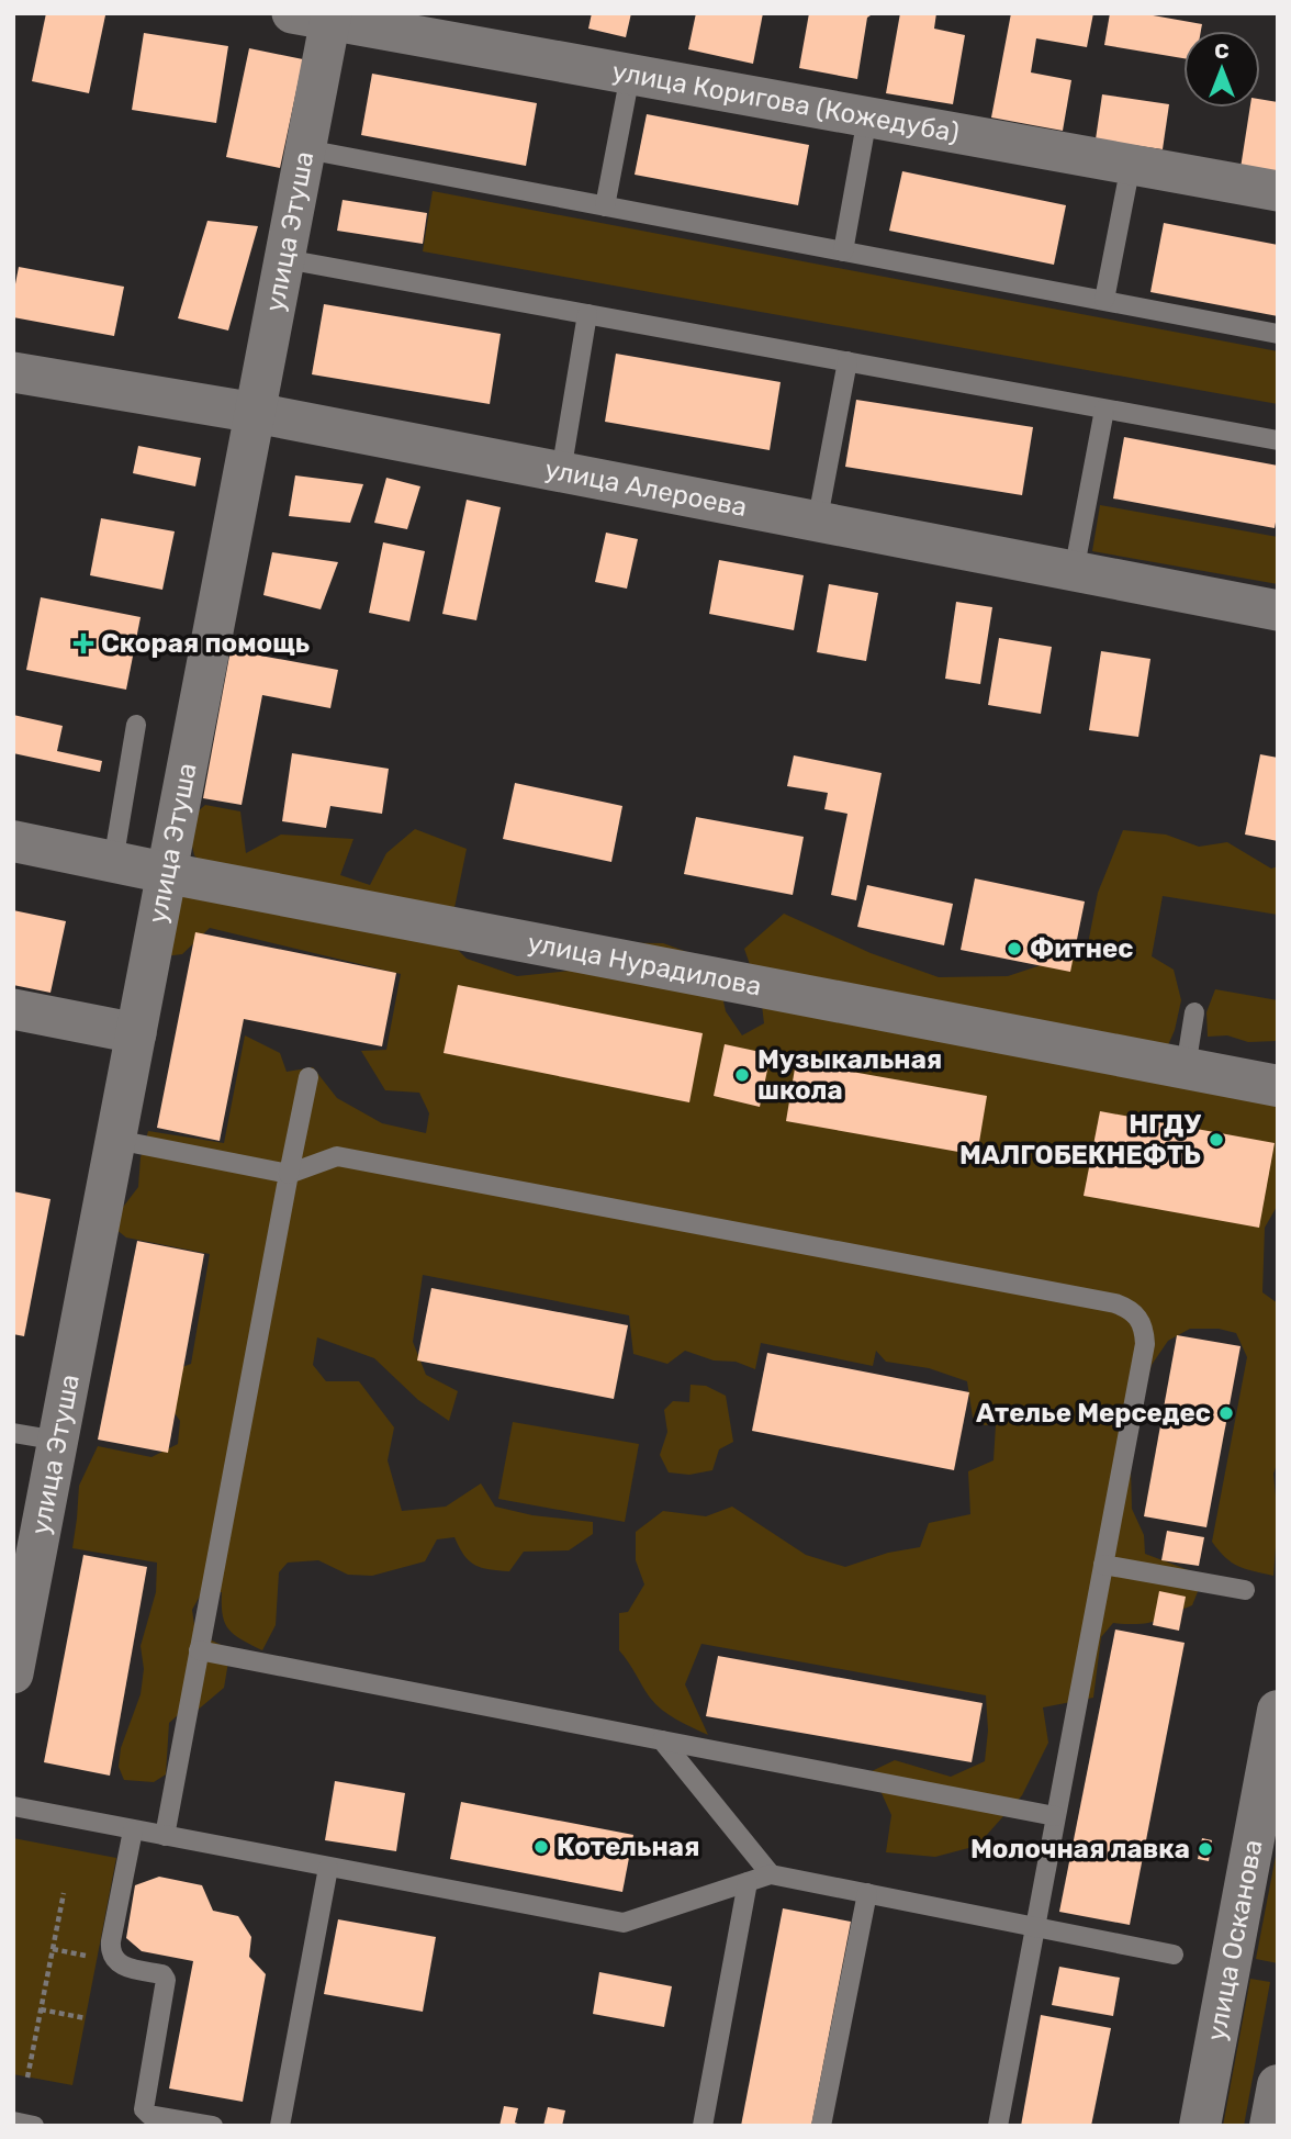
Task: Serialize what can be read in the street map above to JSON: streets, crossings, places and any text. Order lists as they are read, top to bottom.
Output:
{
  "streets": {
    "street": [
      "улица Коригова (Кожедуба)",
      "улица Этуша",
      "улица Алероева",
      "улица Нурадилова",
      "улица Осканова"
    ]
  },
  "crossings": [
    ["улица Коригова (Кожедуба)", "улица Этуша"],
    ["улица Этуша", "улица Алероева"],
    ["улица Этуша", "улица Нурадилова"]
  ],
  "places": {
    "health": ["Скорая помощь"],
    "other": [
      "Фитнес",
      "Музыкальная школа",
      "НГДУ МАЛГОБЕКНЕФТЬ",
      "Ателье Мерседес",
      "Котельная",
      "Молочная лавка"
    ]
  },
  "north": "top"
}
